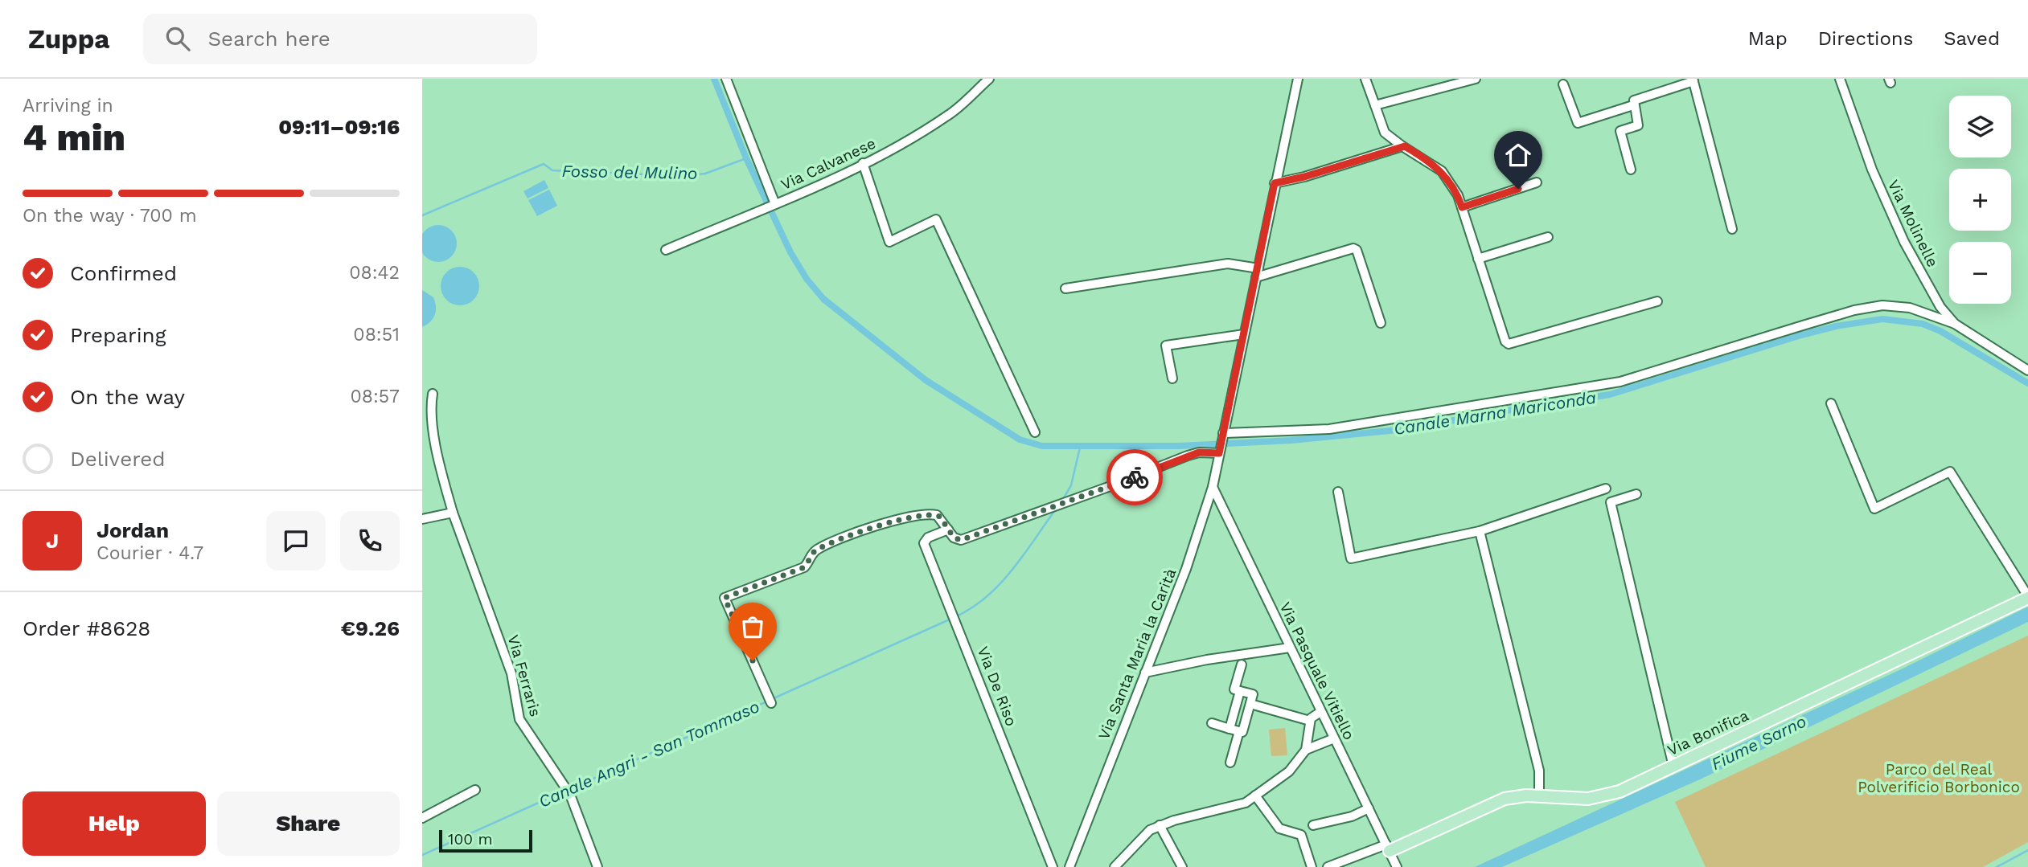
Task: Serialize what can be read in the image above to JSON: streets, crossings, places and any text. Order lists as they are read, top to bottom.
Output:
{
  "streets": {
    "main road": ["Via Bonifica"],
    "street": [
      "Via Calvanese",
      "Via Molinelle",
      "Via Santa Maria la Carità",
      "Via Pasquale Vitiello",
      "Via Ferraris",
      "Via De Riso"
    ]
  },
  "crossings": [
    ["Via Santa Maria la Carità", "Via Pasquale Vitiello"],
    ["Via Pasquale Vitiello", "Via Bonifica"]
  ],
  "water": [
    "Fosso del Mulino",
    "Canale Marna Mariconda",
    "Fiume Sarno",
    "Canale Angri - San Tommaso"
  ],
  "parks": ["Parco del Real Polverificio Borbonico"],
  "scale_bar": "100 m",
  "page": {
    "header": "Zuppa",
    "search": "Search here",
    "nav": ["Map", "Directions", "Saved"],
    "heading": ["4 min", "Arriving in", "09:11–09:16"],
    "panel": [
      "Jordan",
      "Courier · 4.7",
      "Order #8628",
      "€9.26"
    ],
    "map_buttons": ["+", "−"],
    "bar": "On the way · 700 m",
    "list": [
      ["Confirmed", "08:42"],
      ["Preparing", "08:51"],
      ["On the way", "08:57"],
      "Delivered"
    ],
    "round": "J",
    "buttons": ["Help", "Share"],
    "scale": "100 m"
  }
}
